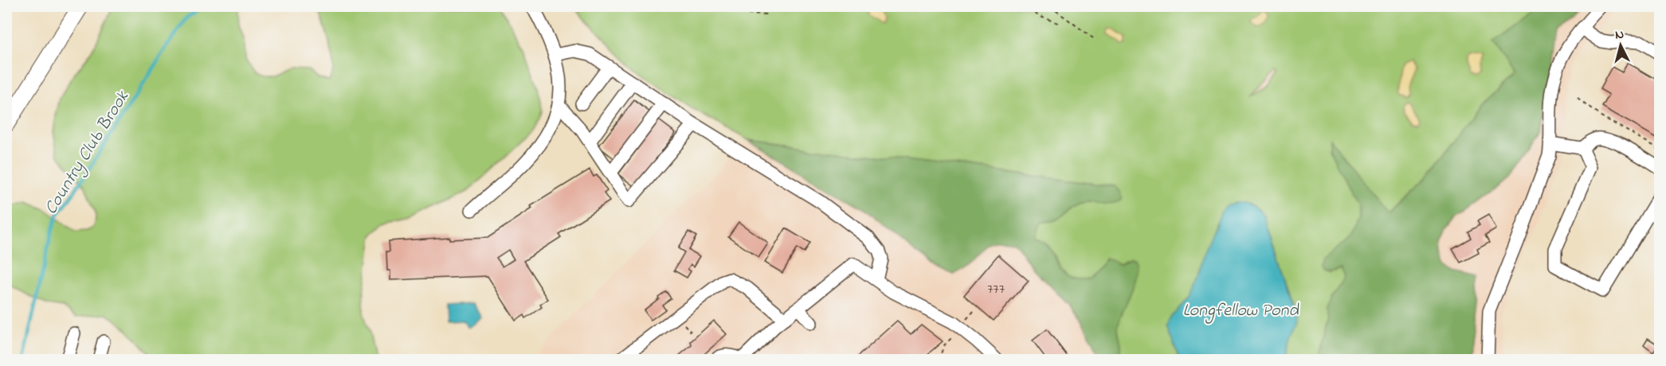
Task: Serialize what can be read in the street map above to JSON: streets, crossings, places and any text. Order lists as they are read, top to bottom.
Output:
{
  "water": ["Country Club Brook", "Longfellow Pond"],
  "house_numbers": ["777"],
  "north": "top"
}
